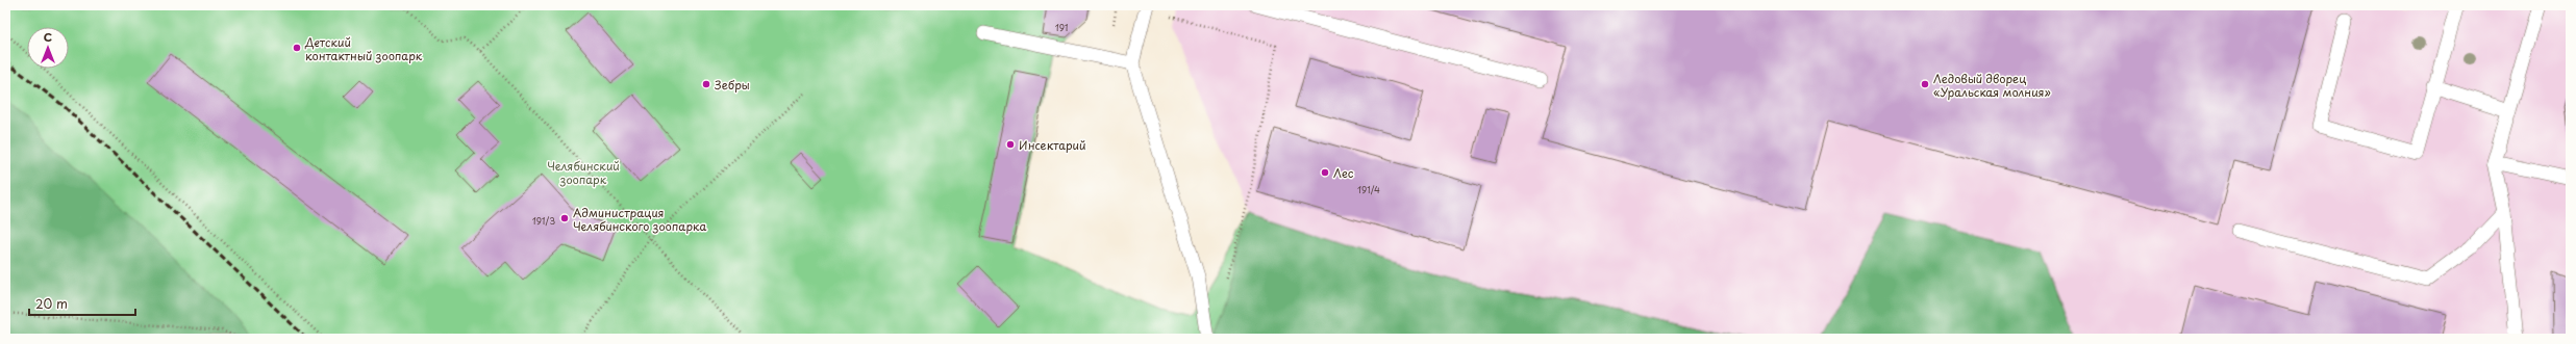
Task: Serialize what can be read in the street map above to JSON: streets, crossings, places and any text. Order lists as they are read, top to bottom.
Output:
{
  "parks": ["Челябинский зоопарк"],
  "places": [
    "Детский контактный зоопарк",
    "Зебры",
    "Ледовый дворец «Уральская молния»",
    "Инсектарий",
    "Лес",
    "Администрация Челябинского зоопарка"
  ],
  "house_numbers": ["191", "191/4", "191/3"],
  "scale_bar": "20 m",
  "north": "top"
}
